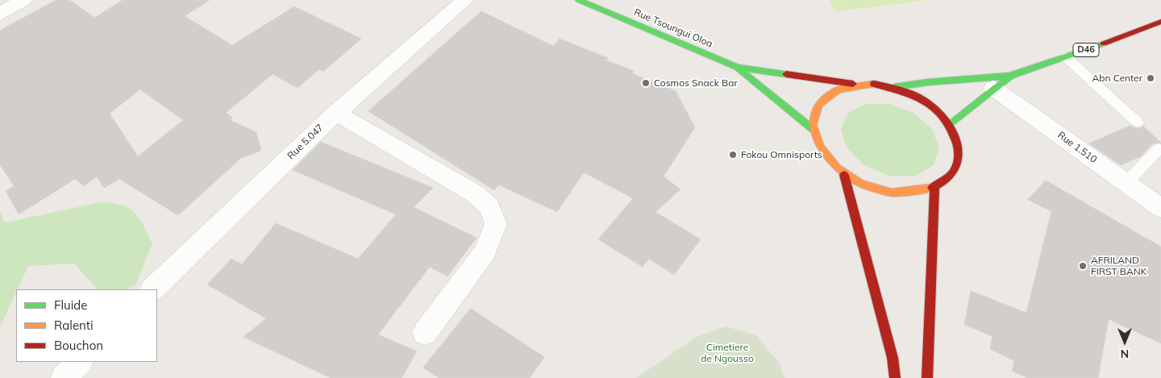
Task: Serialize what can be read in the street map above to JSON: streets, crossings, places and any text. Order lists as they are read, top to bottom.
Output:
{
  "streets": {
    "main road": ["Rue Tsoungui Oloa", "D46"],
    "street": ["Rue 5.047", "Rue 1.510"]
  },
  "crossings": [
    ["D46", "Rue 1.510"]
  ],
  "parks": ["Cimetiere de Ngousso"],
  "places": [
    "Abn Center",
    "Cosmos Snack Bar",
    "Fokou Omnisports",
    "AFRILAND FIRST BANK"
  ],
  "legend": ["Fluide", "Ralenti", "Bouchon"],
  "north": "bottom"
}
